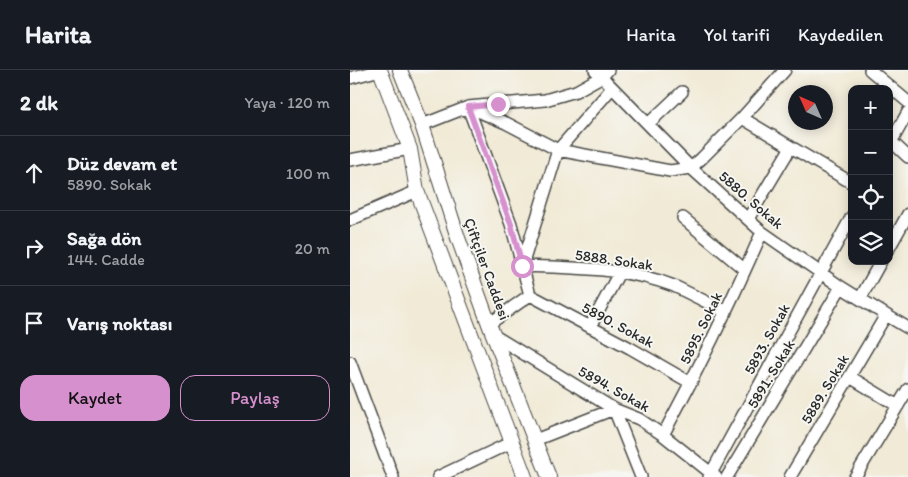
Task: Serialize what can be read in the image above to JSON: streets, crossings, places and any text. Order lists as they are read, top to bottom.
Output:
{
  "streets": {
    "street": [
      "5880. Sokak",
      "5888. Sokak",
      "Çiftçiler Caddesi",
      "5890. Sokak",
      "5895. Sokak",
      "5893. Sokak",
      "5891. Sokak",
      "5894. Sokak",
      "5889. Sokak"
    ]
  },
  "crossings": [
    ["5880. Sokak", "5895. Sokak"],
    ["5880. Sokak", "5893. Sokak"],
    ["5880. Sokak", "5891. Sokak"],
    ["5880. Sokak", "5889. Sokak"],
    ["5888. Sokak", "5895. Sokak"],
    ["Çiftçiler Caddesi", "5894. Sokak"],
    ["5890. Sokak", "5895. Sokak"],
    ["5895. Sokak", "5894. Sokak"],
    ["5893. Sokak", "5894. Sokak"]
  ],
  "north": "top left",
  "page": {
    "header": "Harita",
    "nav": ["Harita", "Yol tarifi", "Kaydedilen"],
    "heading": ["2 dk", "Yaya · 120 m"],
    "map_buttons": ["+", "−"],
    "list": [
      ["Düz devam et", "5890. Sokak", "100 m"],
      ["Sağa dön", "144. Cadde", "20 m"],
      "Varış noktası"
    ],
    "buttons": ["Kaydet", "Paylaş"]
  }
}
